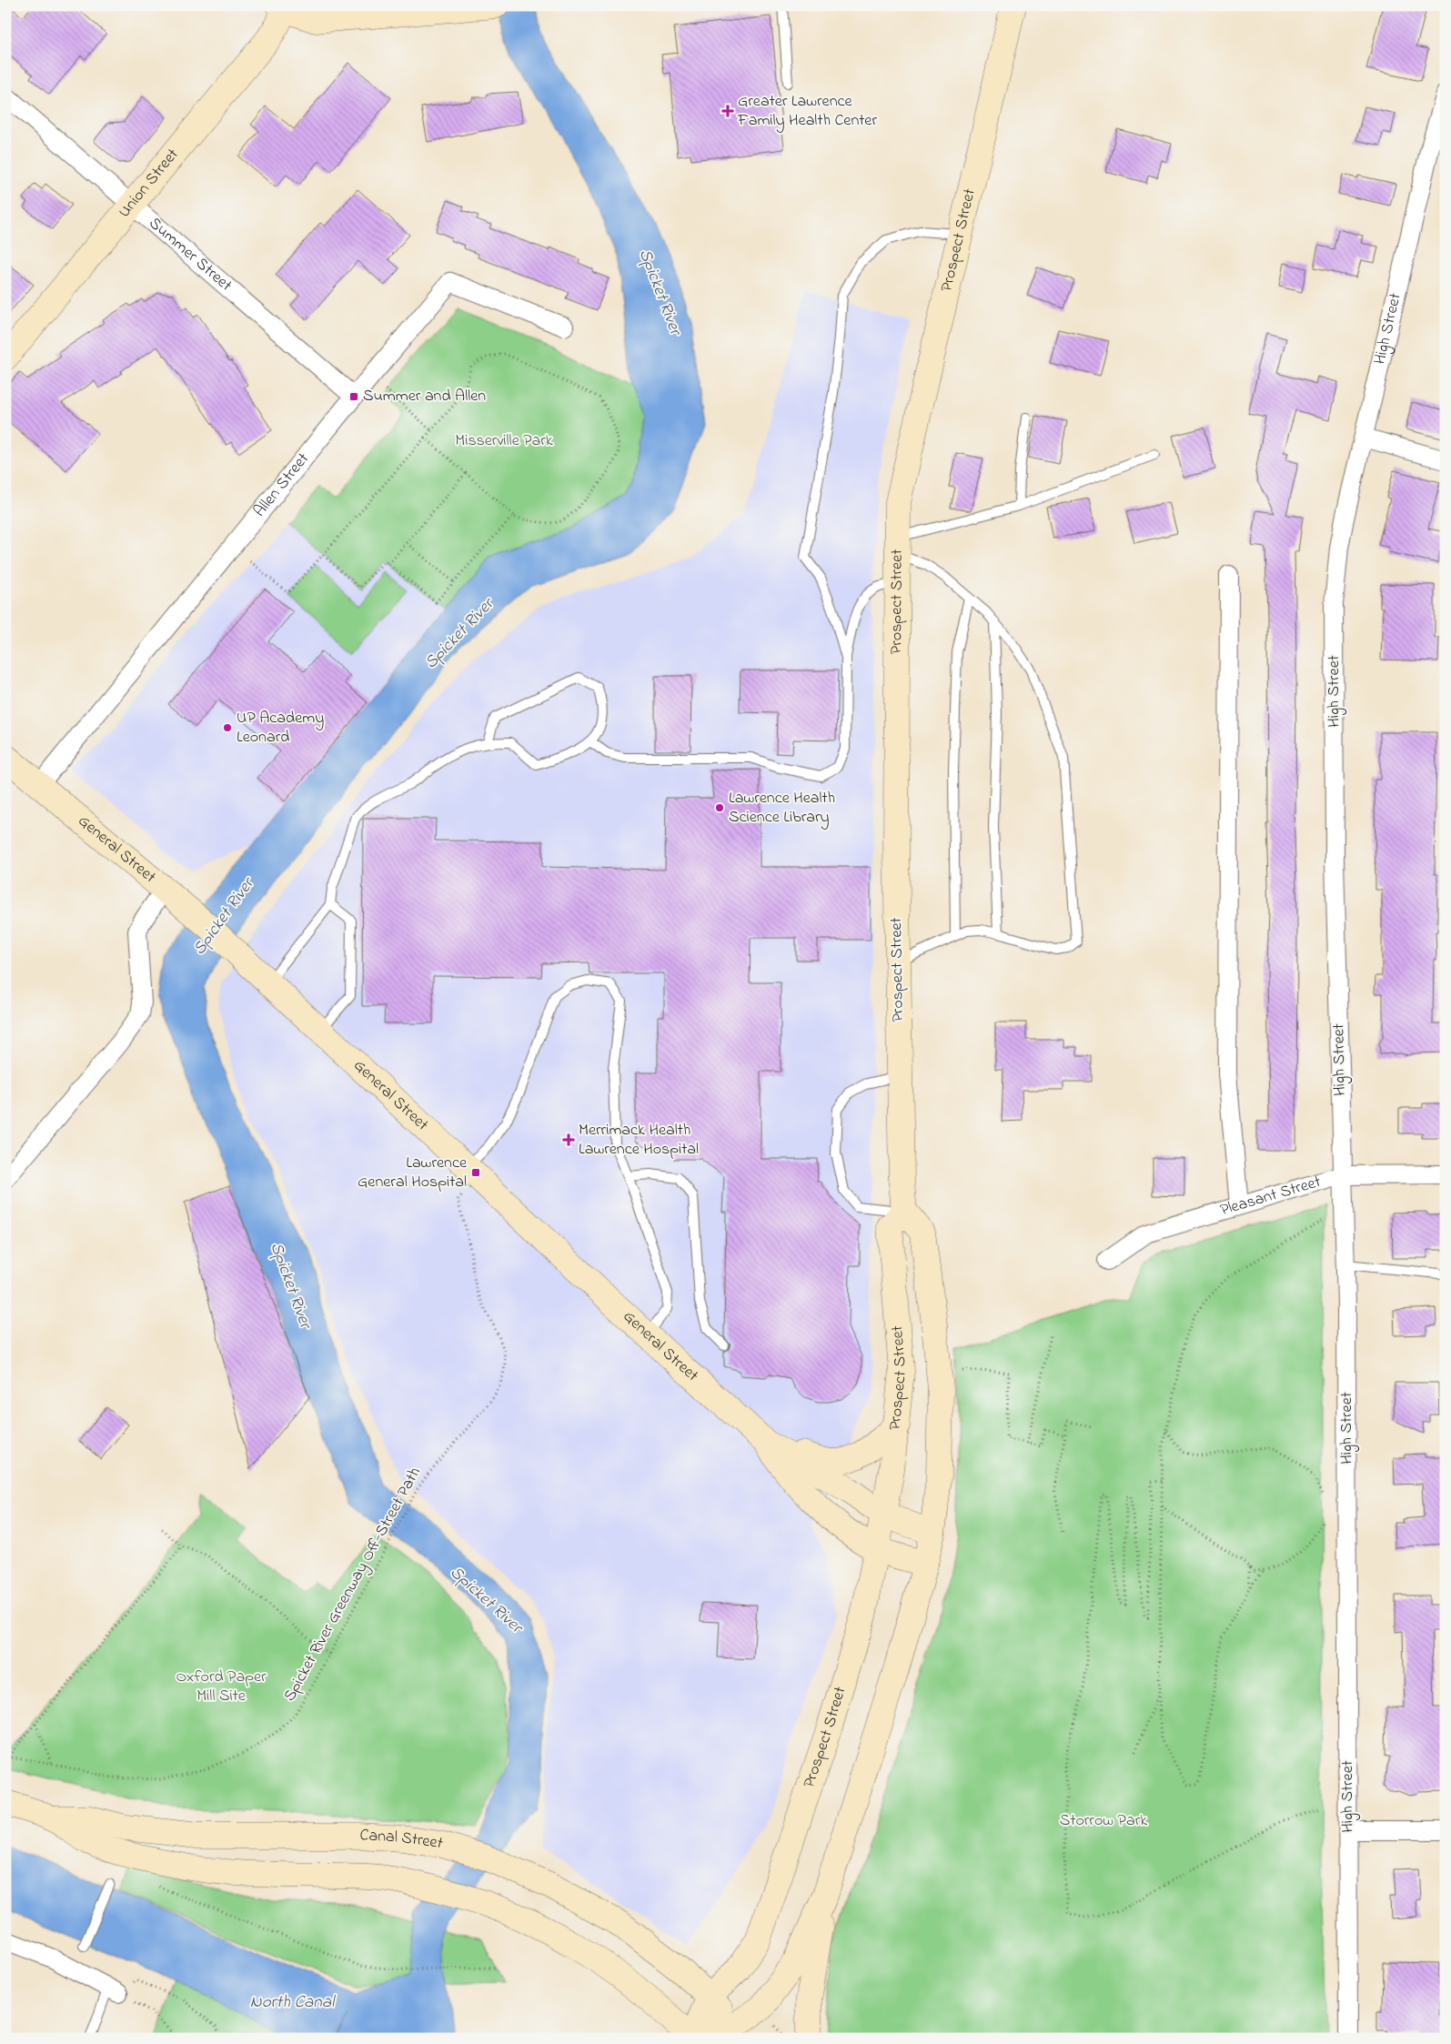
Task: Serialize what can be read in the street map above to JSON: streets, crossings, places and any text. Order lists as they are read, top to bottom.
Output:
{
  "streets": {
    "main road": [
      "Union Street",
      "Prospect Street",
      "General Street",
      "Canal Street"
    ],
    "street": [
      "Summer Street",
      "High Street",
      "Allen Street",
      "Pleasant Street"
    ],
    "path": ["Spicket River Greenway Off-Street Path"]
  },
  "crossings": [
    ["Union Street", "Summer Street"],
    ["Prospect Street", "General Street"],
    ["Prospect Street", "Canal Street"],
    ["Summer Street", "Allen Street"],
    ["High Street", "Pleasant Street"],
    ["Allen Street", "General Street"],
    ["General Street", "Spicket River Greenway Off-Street Path"]
  ],
  "water": ["Spicket River", "North Canal"],
  "parks": ["Misserville Park", "Oxford Paper Mill Site", "Storrow Park"],
  "places": {
    "health": ["Greater Lawrence Family Health Center", "Merrimack Health Lawrence Hospital"],
    "transit": ["Summer and Allen", "Lawrence General Hospital"],
    "other": ["UP Academy Leonard", "Lawrence Health Science Library"]
  }
}
